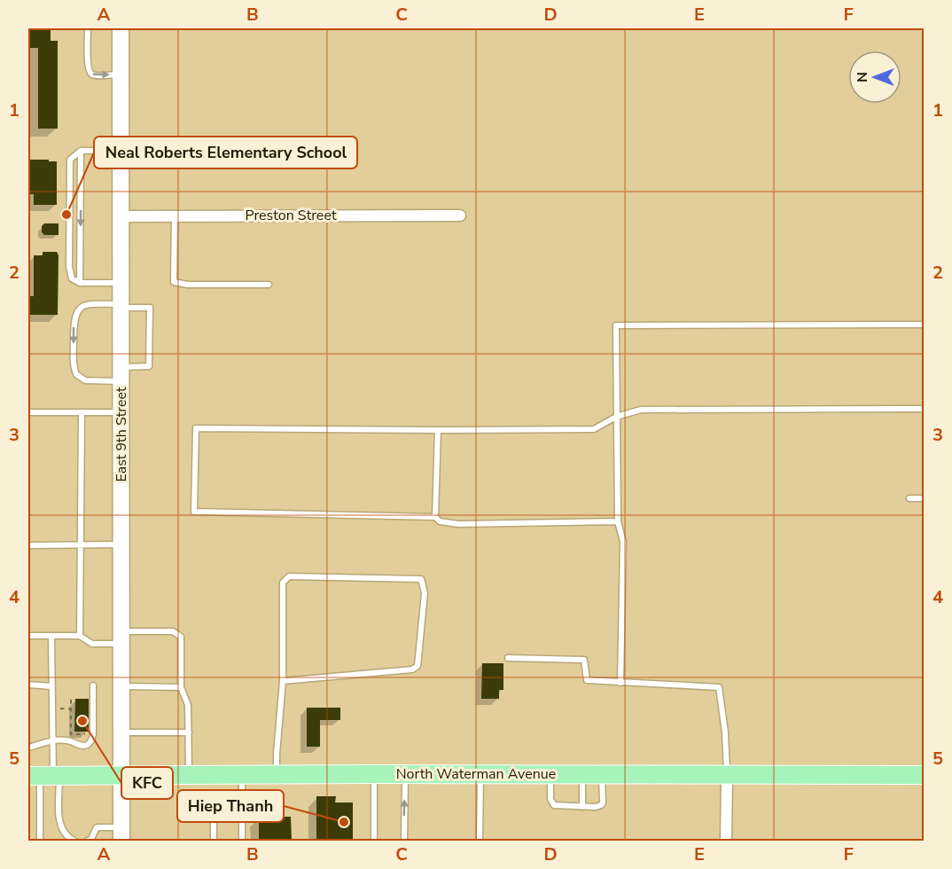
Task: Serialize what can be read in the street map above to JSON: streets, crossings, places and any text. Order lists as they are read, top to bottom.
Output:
{
  "streets": {
    "main road": ["North Waterman Avenue"],
    "street": ["Preston Street", "East 9th Street"]
  },
  "crossings": [
    ["Preston Street", "East 9th Street"],
    ["East 9th Street", "North Waterman Avenue"]
  ],
  "places": ["Neal Roberts Elementary School", "KFC", "Hiep Thanh"],
  "north": "left",
  "grid": {
    "columns": [
      "A",
      "B",
      "C",
      "D",
      "E",
      "F"
    ],
    "rows": [
      "1",
      "2",
      "3",
      "4",
      "5"
    ]
  }
}
